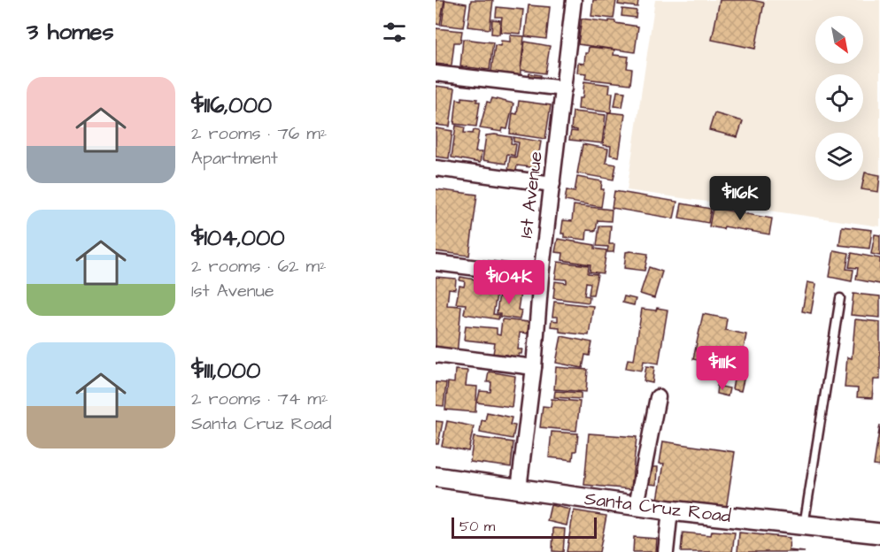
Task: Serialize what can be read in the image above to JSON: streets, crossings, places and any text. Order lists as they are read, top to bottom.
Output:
{
  "streets": {
    "street": ["1st Avenue", "Santa Cruz Road"]
  },
  "crossings": [
    ["1st Avenue", "Santa Cruz Road"]
  ],
  "scale_bar": "50 m",
  "north": "bottom right",
  "page": {
    "heading": "3 homes",
    "list": [
      {
        "name": "$116,000",
        "note": "2 rooms · 76 m² · Apartment"
      },
      {
        "name": "$104,000",
        "note": "2 rooms · 62 m² · 1st Avenue"
      },
      {
        "name": "$111,000",
        "note": "2 rooms · 74 m² · Santa Cruz Road"
      }
    ],
    "price": ["$116K", "$104K", "$111K"],
    "scale": "50 m"
  }
}
